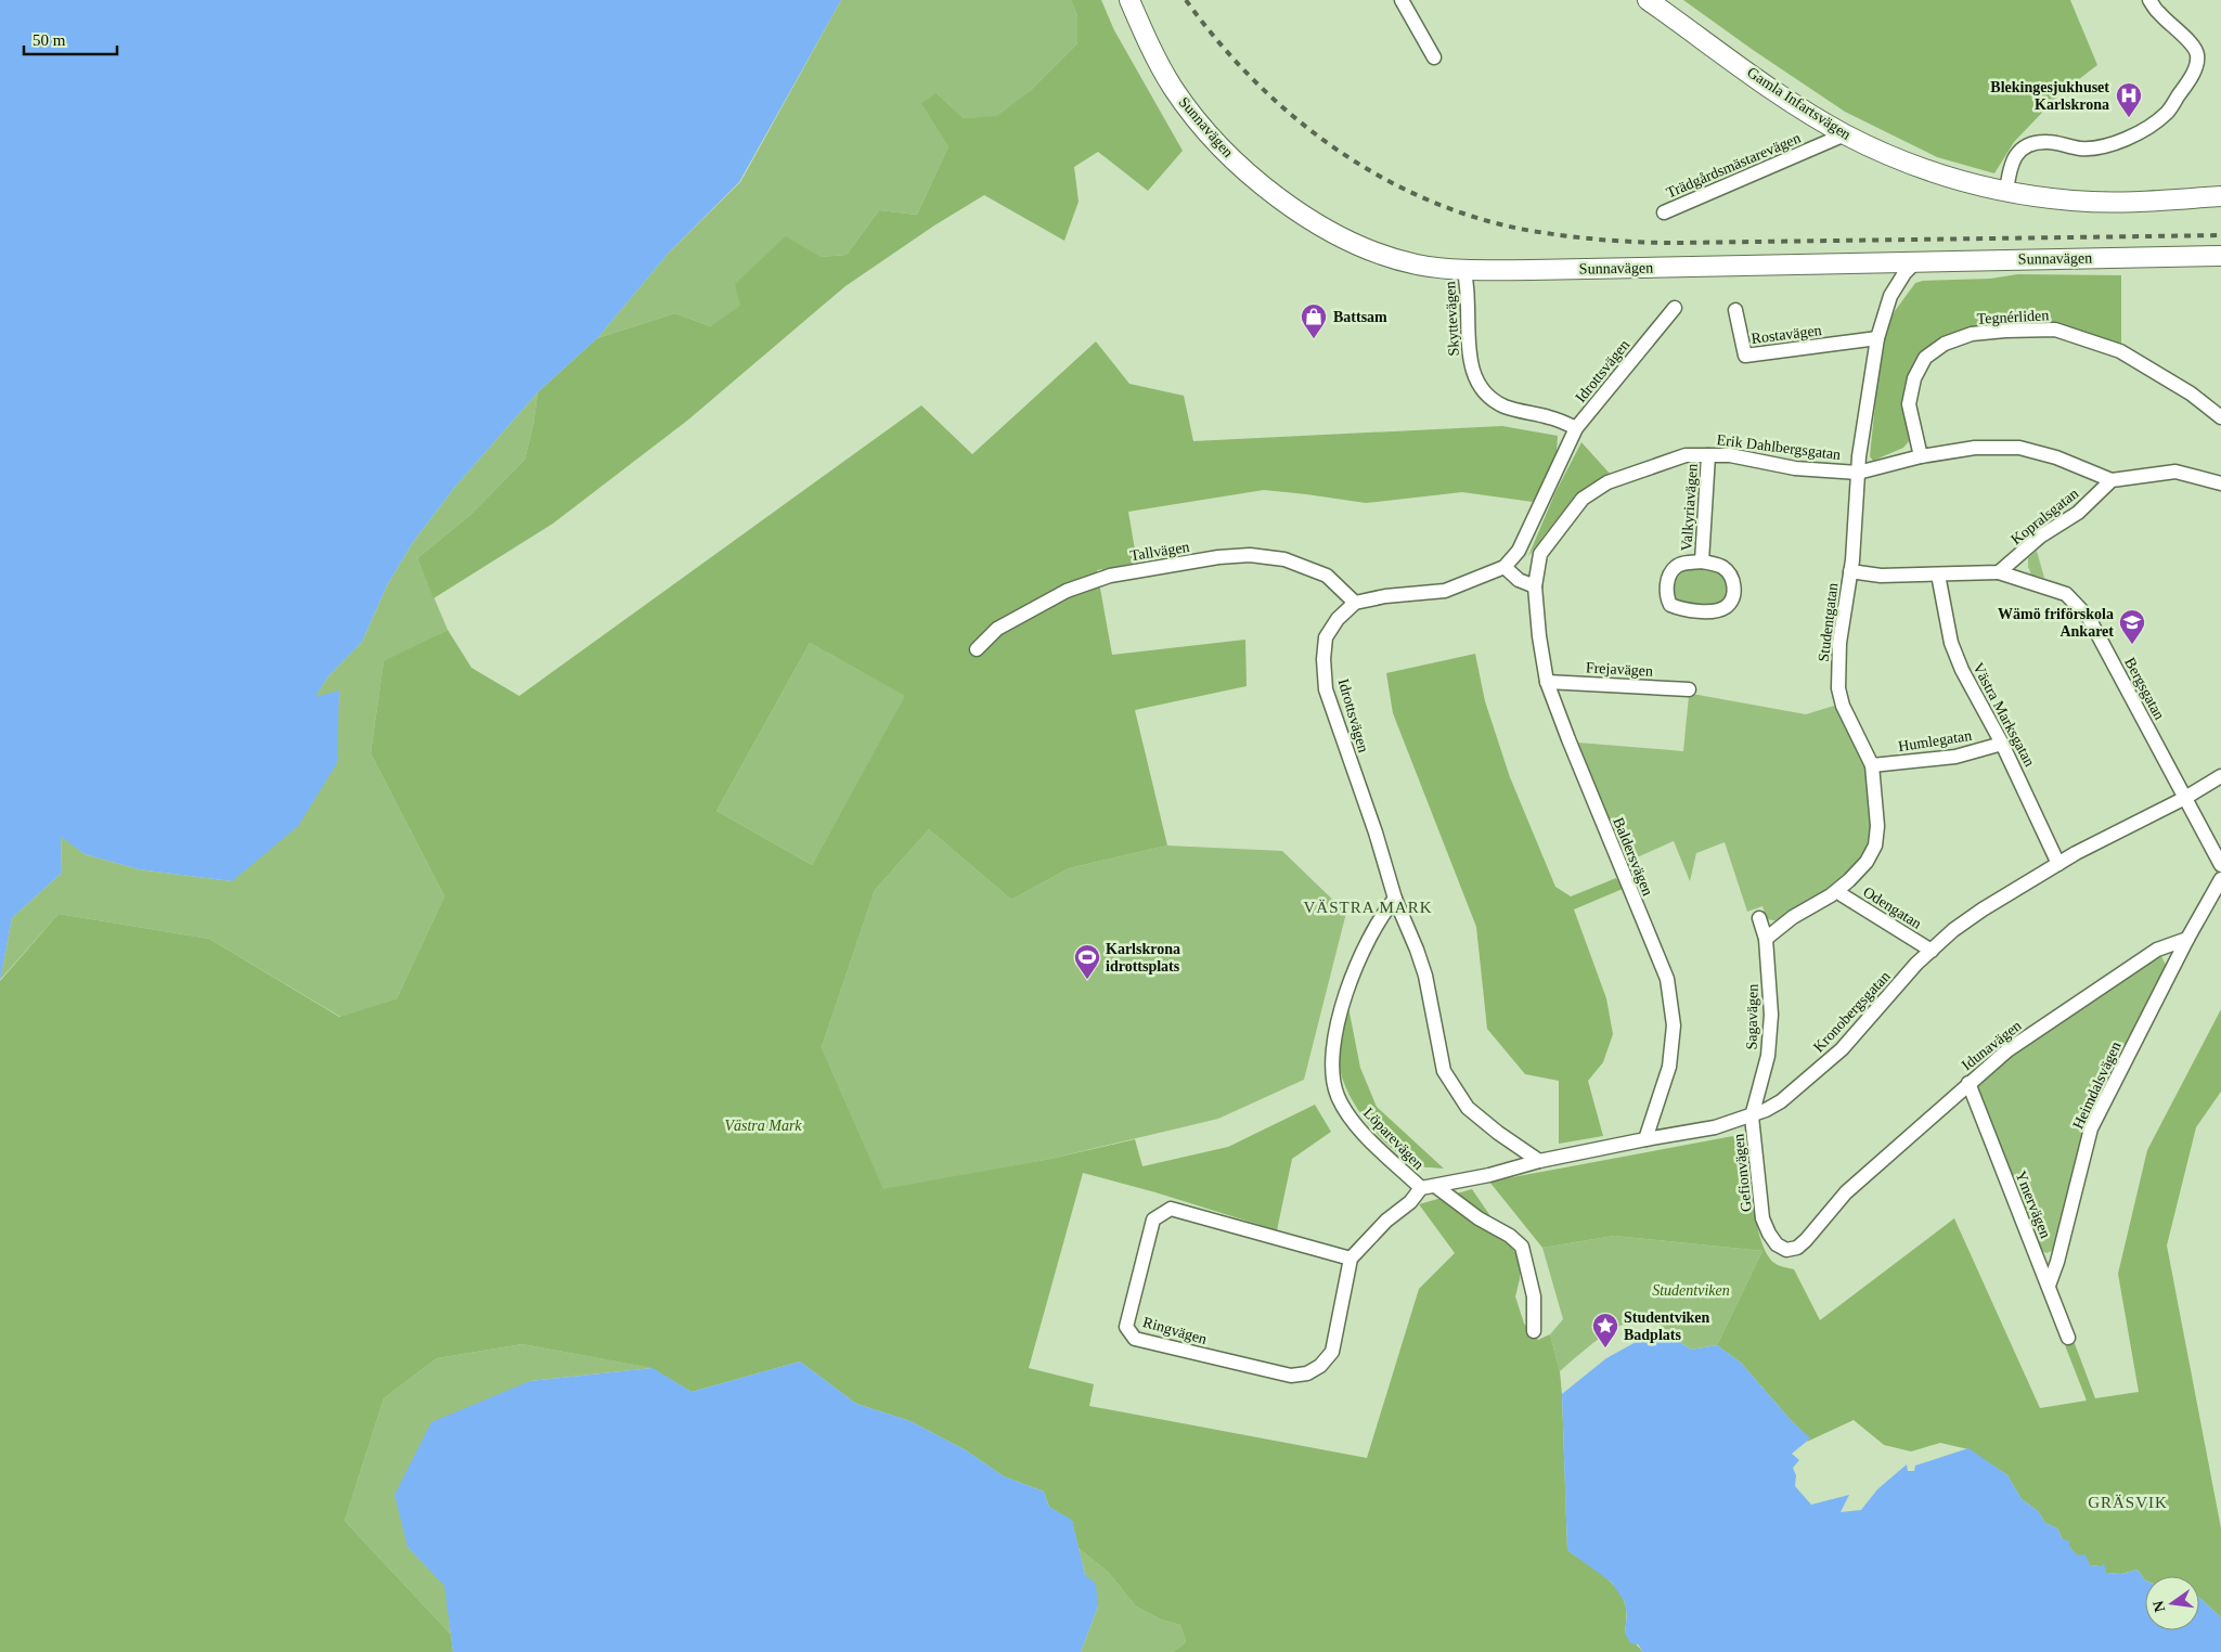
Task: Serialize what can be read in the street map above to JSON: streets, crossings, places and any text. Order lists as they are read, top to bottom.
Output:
{
  "streets": {
    "main road": ["Gamla Infartsvägen", "Sunnavägen"],
    "street": [
      "Trädgårdsmästarevägen",
      "Tegnérliden",
      "Skyttevägen",
      "Rostavägen",
      "Idrottsvägen",
      "Erik Dahlbergsgatan",
      "Valkyriavägen",
      "Kopralsgatan",
      "Tallvägen",
      "Studentgatan",
      "Frejavägen",
      "Bergsgatan",
      "Västra Marksgatan",
      "Humlegatan",
      "Baldersvägen",
      "Odengatan",
      "Kronobergsgatan",
      "Sagavägen",
      "Idunavägen",
      "Heimdalsvägen",
      "Löparevägen",
      "Gefionvägen",
      "Ymervägen",
      "Ringvägen"
    ]
  },
  "crossings": [
    ["Gamla Infartsvägen", "Trädgårdsmästarevägen"],
    ["Sunnavägen", "Skyttevägen"],
    ["Sunnavägen", "Studentgatan"],
    ["Tegnérliden", "Erik Dahlbergsgatan"],
    ["Skyttevägen", "Idrottsvägen"],
    ["Rostavägen", "Studentgatan"],
    ["Idrottsvägen", "Tallvägen"],
    ["Idrottsvägen", "Kronobergsgatan"],
    ["Idrottsvägen", "Löparevägen"],
    ["Erik Dahlbergsgatan", "Valkyriavägen"],
    ["Erik Dahlbergsgatan", "Kopralsgatan"],
    ["Erik Dahlbergsgatan", "Studentgatan"],
    ["Erik Dahlbergsgatan", "Baldersvägen"],
    ["Kopralsgatan", "Bergsgatan"],
    ["Studentgatan", "Humlegatan"],
    ["Studentgatan", "Odengatan"],
    ["Studentgatan", "Sagavägen"],
    ["Frejavägen", "Baldersvägen"],
    ["Bergsgatan", "Kronobergsgatan"],
    ["Västra Marksgatan", "Humlegatan"],
    ["Västra Marksgatan", "Kronobergsgatan"],
    ["Baldersvägen", "Kronobergsgatan"],
    ["Odengatan", "Kronobergsgatan"],
    ["Kronobergsgatan", "Sagavägen"],
    ["Kronobergsgatan", "Gefionvägen"],
    ["Sagavägen", "Gefionvägen"],
    ["Idunavägen", "Heimdalsvägen"],
    ["Idunavägen", "Gefionvägen"],
    ["Idunavägen", "Ymervägen"],
    ["Heimdalsvägen", "Ymervägen"]
  ],
  "districts": ["VÄSTRA MARK", "GRÄSVIK"],
  "parks": ["Västra Mark", "Studentviken"],
  "places": {
    "hospital": ["Blekingesjukhuset Karlskrona"],
    "shop": ["Battsam"],
    "school or university": ["Wämö friförskola Ankaret"],
    "sports": ["Karlskrona idrottsplats"],
    "place": ["Studentviken Badplats"]
  },
  "scale_bar": "50 m",
  "north": "left"
}
